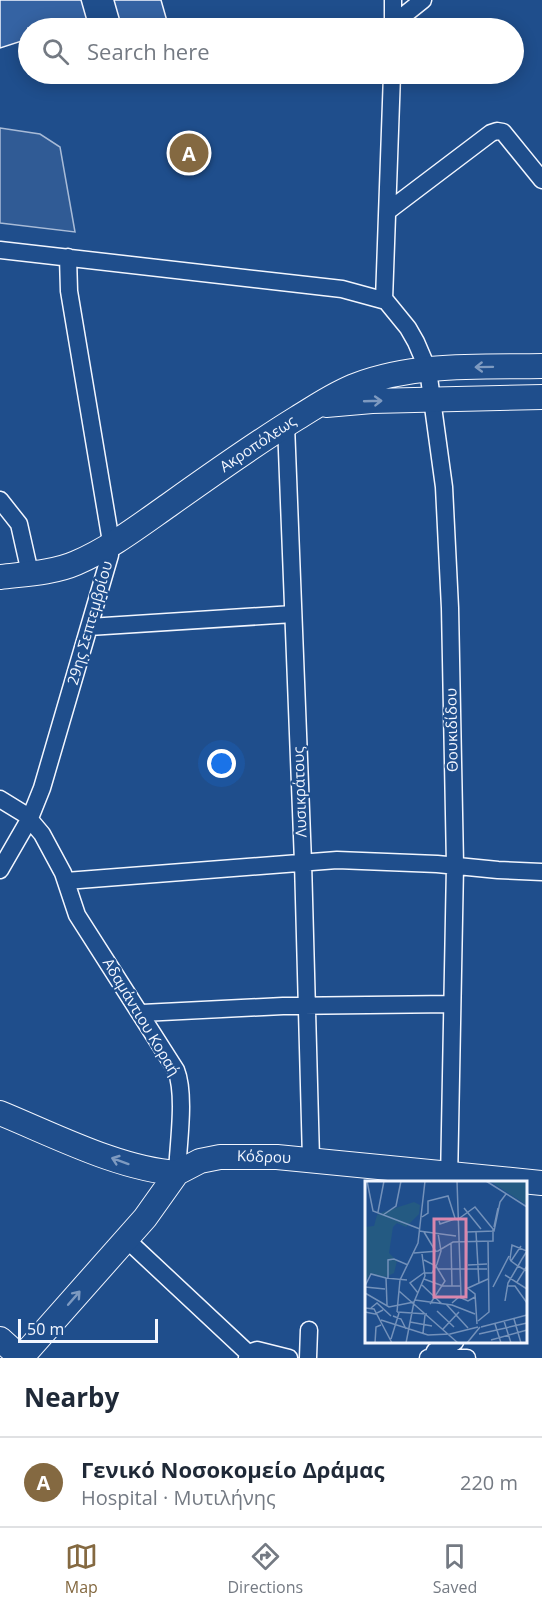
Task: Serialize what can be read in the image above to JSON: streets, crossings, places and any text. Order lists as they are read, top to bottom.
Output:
{
  "streets": {
    "street": [
      "Ακροπόλεως",
      "29ης Σεπτεμβρίου",
      "Θουκιδίδου",
      "Λυσικράτους",
      "Αδαμάντιου Κοραή",
      "Κόδρου"
    ]
  },
  "crossings": [
    ["Ακροπόλεως", "29ης Σεπτεμβρίου"],
    ["Ακροπόλεως", "Θουκιδίδου"],
    ["Ακροπόλεως", "Λυσικράτους"],
    ["29ης Σεπτεμβρίου", "Αδαμάντιου Κοραή"],
    ["Θουκιδίδου", "Κόδρου"],
    ["Λυσικράτους", "Κόδρου"],
    ["Αδαμάντιου Κοραή", "Κόδρου"]
  ],
  "scale_bar": "50 m",
  "page": {
    "search": "Search here",
    "pins": "A",
    "scale": "50 m",
    "heading": "Nearby",
    "list": [
      {
        "mark": "A",
        "name": "Γενικό Νοσοκομείο Δράμας",
        "note": "Hospital · Μυτιλήνης",
        "value": "220 m"
      }
    ],
    "nav": ["Map", "Directions", "Saved"]
  }
}
